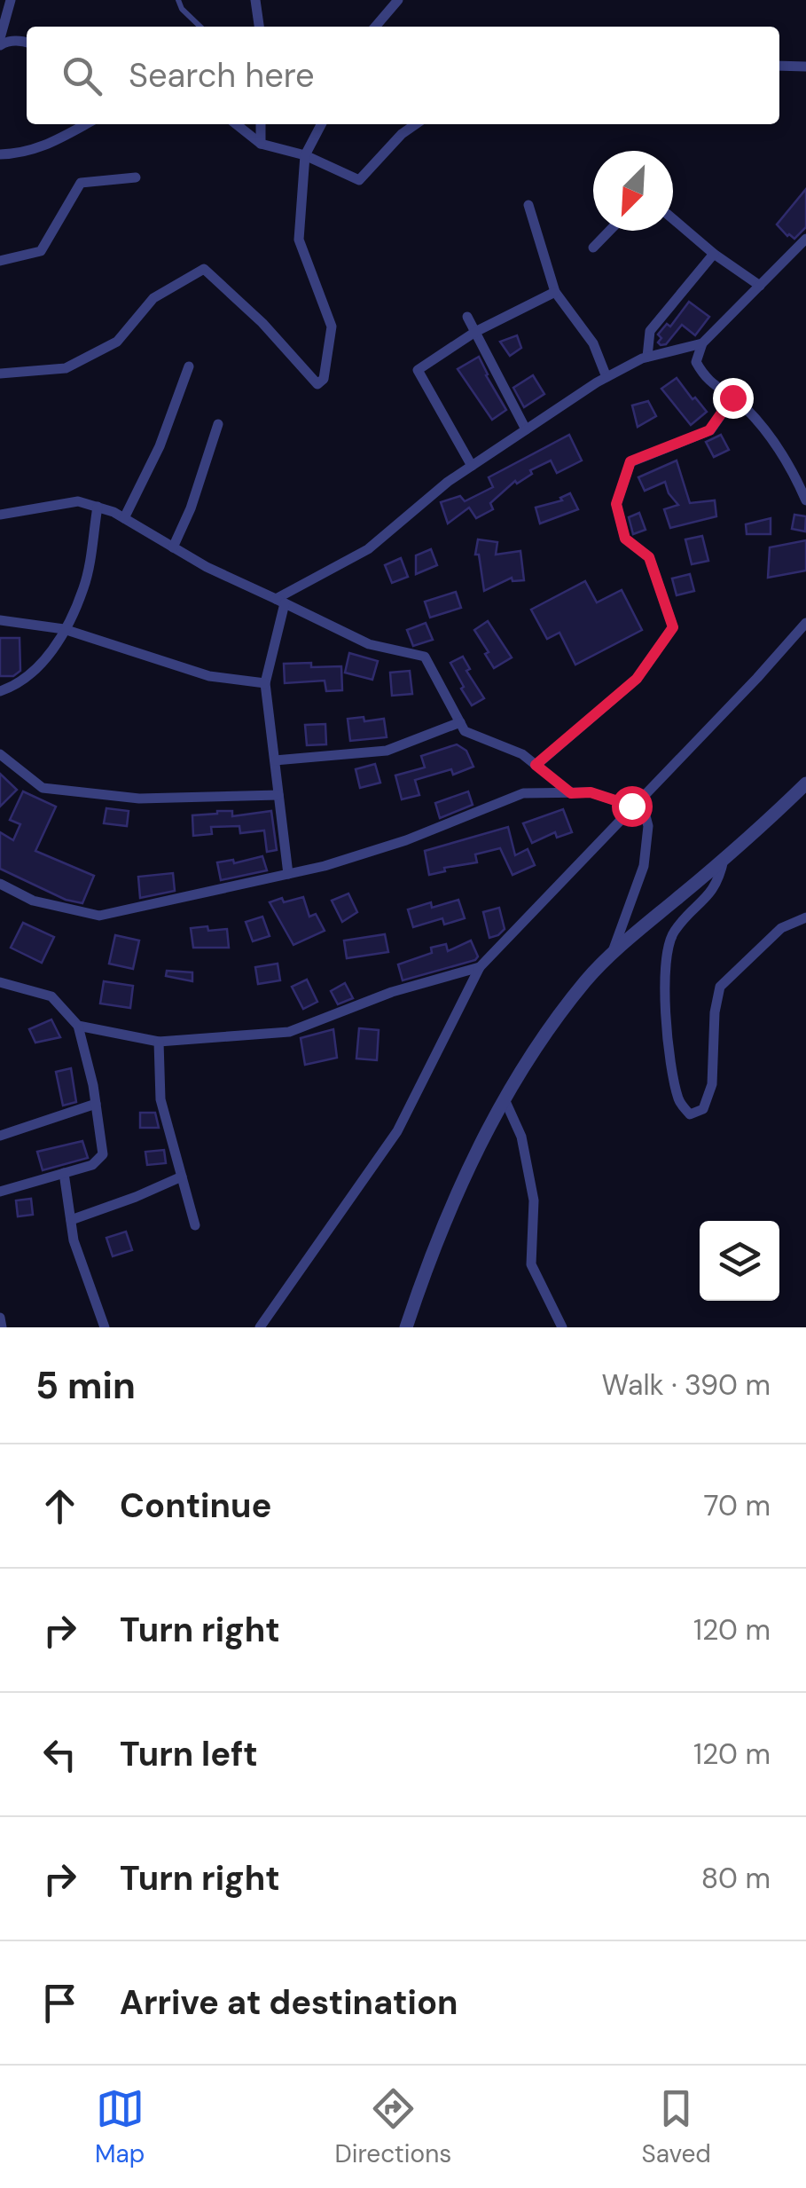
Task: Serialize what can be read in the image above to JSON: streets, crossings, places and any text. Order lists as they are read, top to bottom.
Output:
{
  "north": "bottom left",
  "page": {
    "search": "Search here",
    "heading": ["5 min", "Walk · 390 m"],
    "list": [
      ["Continue", "70 m"],
      ["Turn right", "120 m"],
      ["Turn left", "120 m"],
      ["Turn right", "80 m"],
      "Arrive at destination"
    ],
    "nav": ["Map", "Directions", "Saved"]
  }
}
